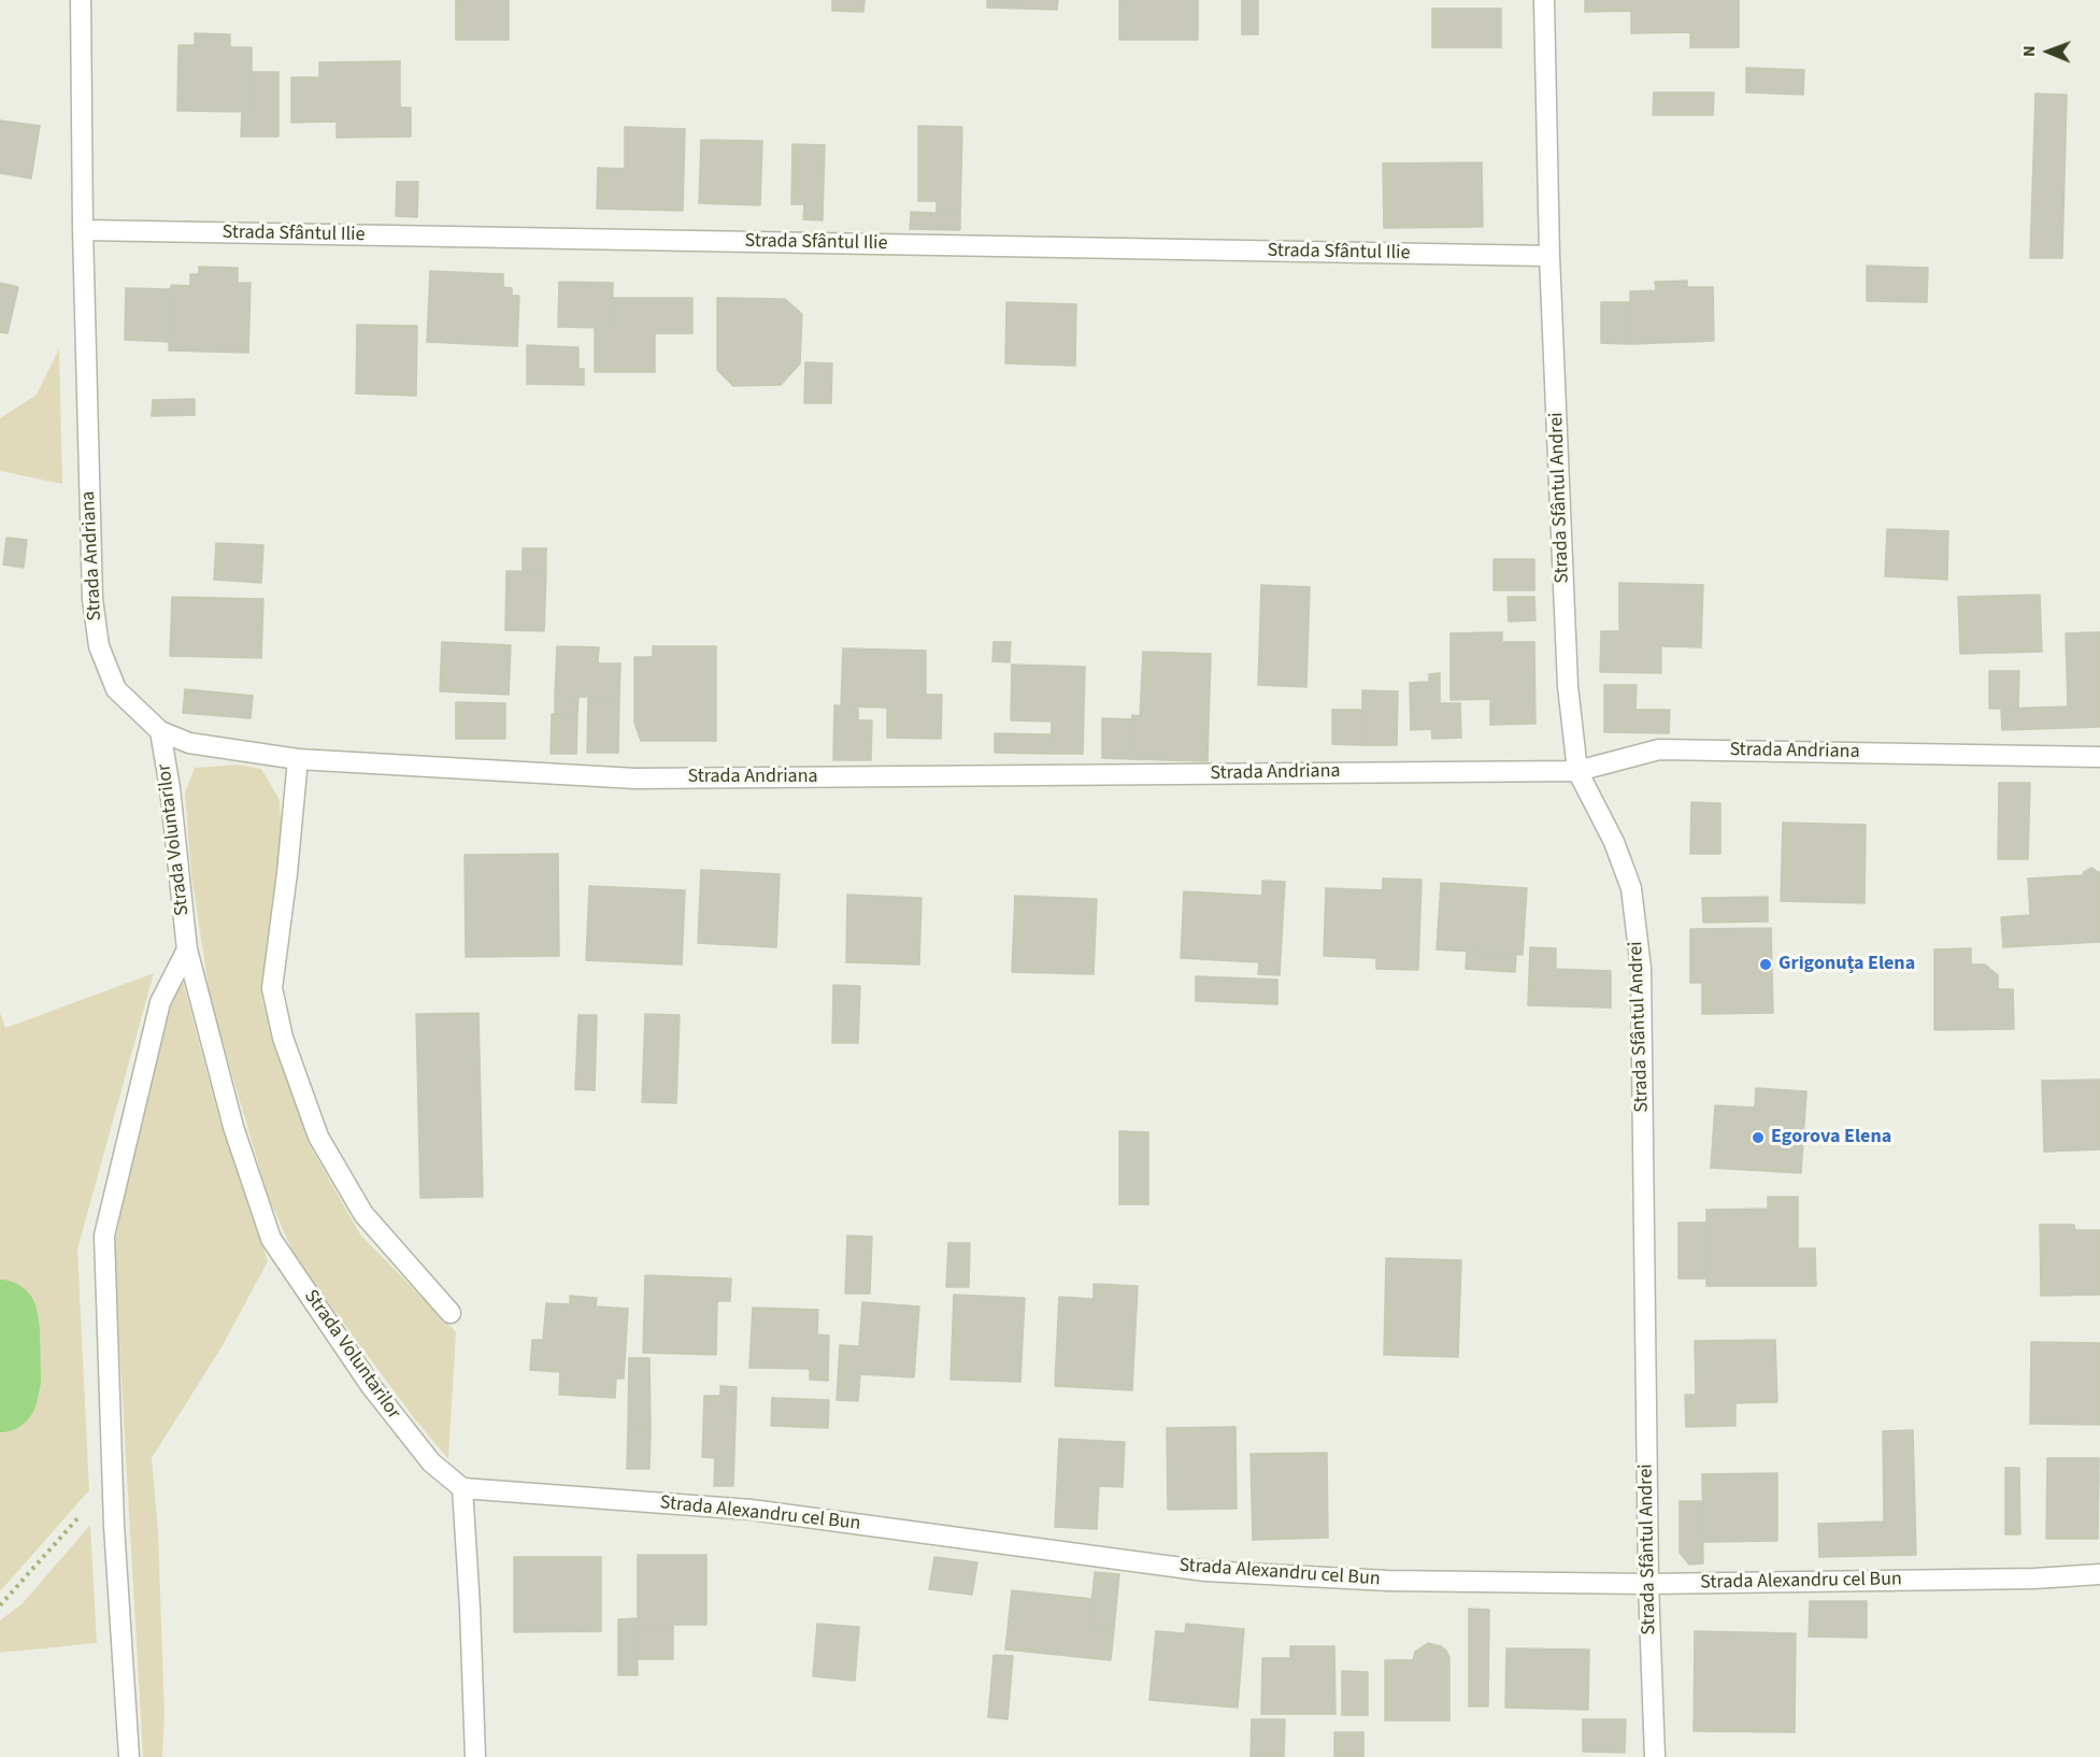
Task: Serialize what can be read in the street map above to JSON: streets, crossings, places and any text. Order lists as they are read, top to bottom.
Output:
{
  "streets": {
    "street": [
      "Strada Sfântul Ilie",
      "Strada Sfântul Andrei",
      "Strada Andriana",
      "Strada Voluntarilor",
      "Strada Alexandru cel Bun"
    ]
  },
  "crossings": [
    ["Strada Sfântul Ilie", "Strada Sfântul Andrei"],
    ["Strada Sfântul Ilie", "Strada Andriana"],
    ["Strada Sfântul Andrei", "Strada Andriana"],
    ["Strada Sfântul Andrei", "Strada Alexandru cel Bun"],
    ["Strada Andriana", "Strada Voluntarilor"],
    ["Strada Voluntarilor", "Strada Alexandru cel Bun"]
  ],
  "places": ["Grigonuța Elena", "Egorova Elena"],
  "north": "left"
}
